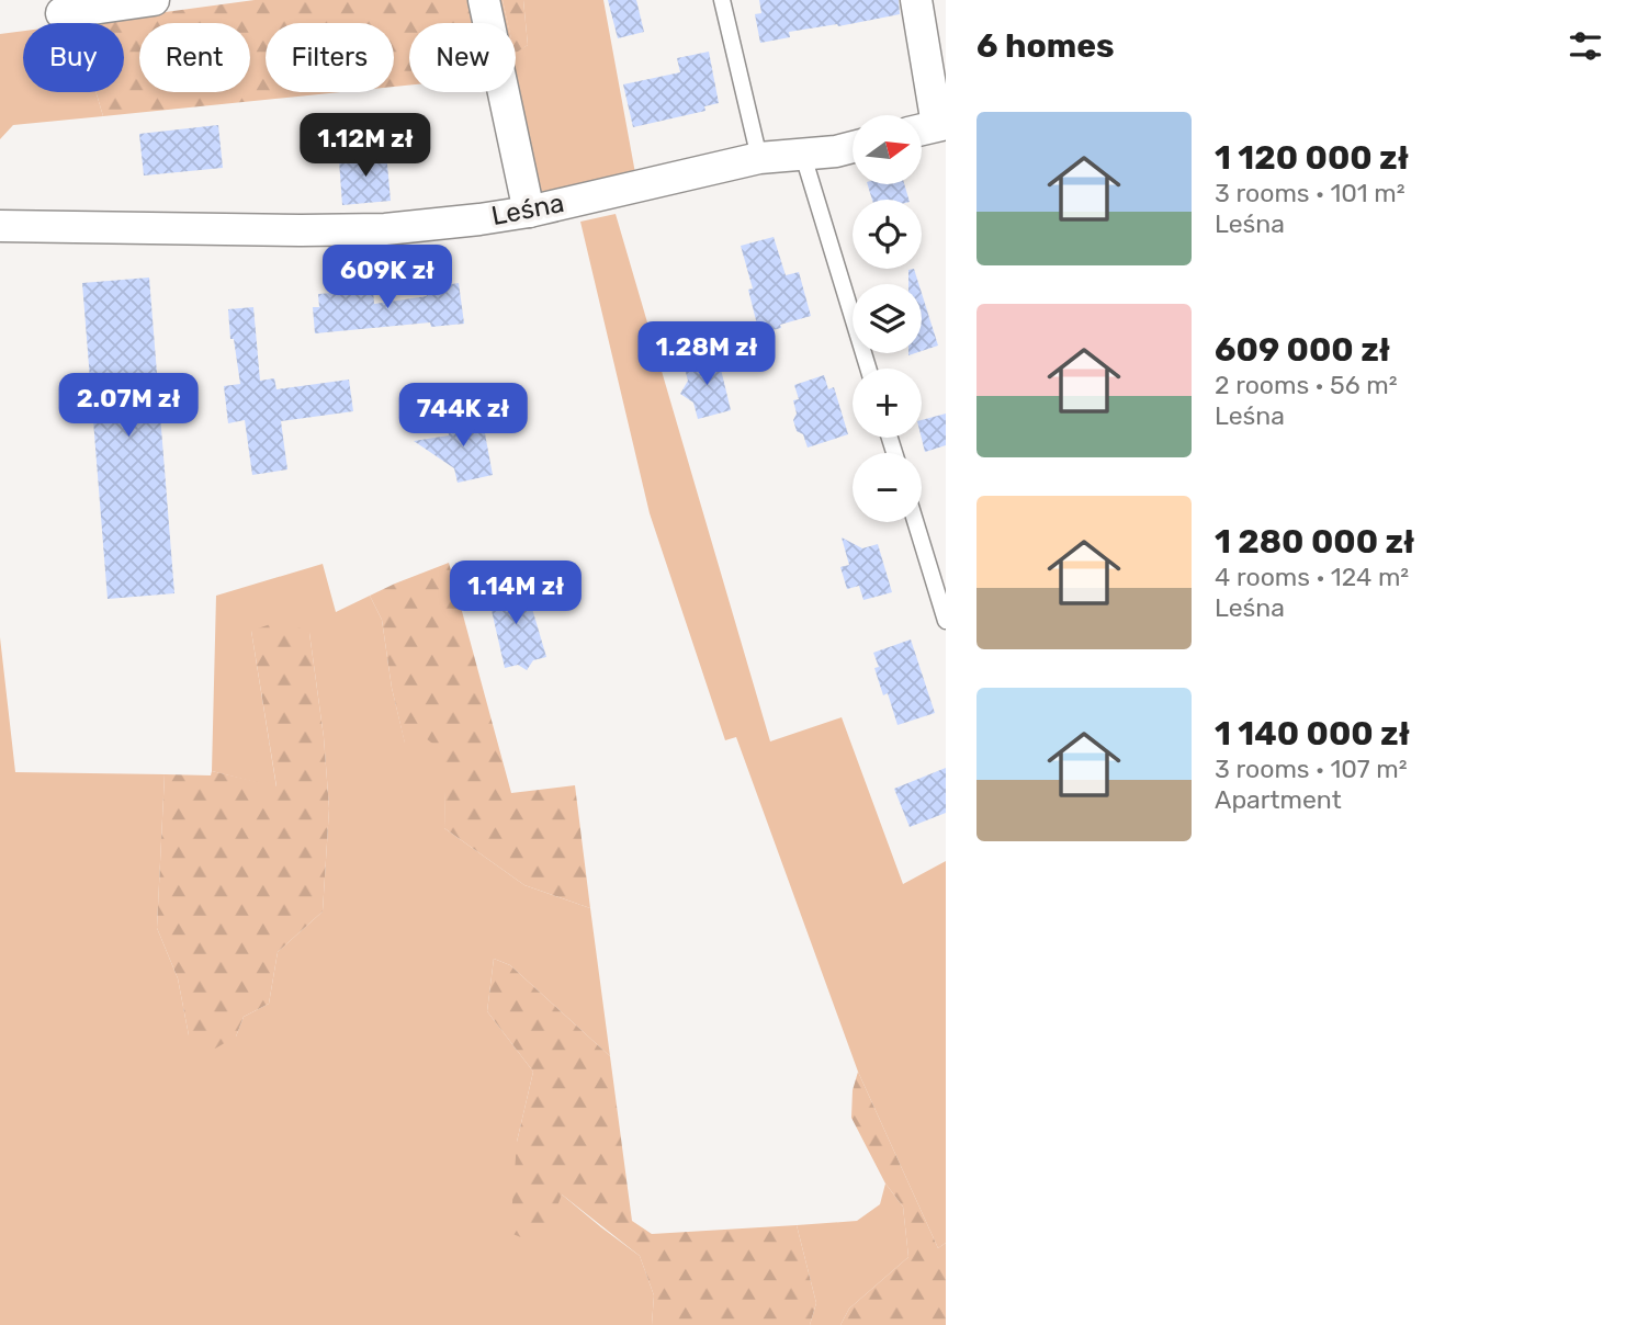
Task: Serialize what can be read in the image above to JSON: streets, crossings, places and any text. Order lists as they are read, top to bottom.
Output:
{
  "streets": {
    "street": ["Leśna"]
  },
  "north": "right",
  "page": {
    "heading": "6 homes",
    "chip": [
      "Buy",
      "Rent",
      "Filters",
      "New"
    ],
    "list": [
      {
        "name": "1 120 000 zł",
        "note": "3 rooms · 101 m² · Leśna"
      },
      {
        "name": "609 000 zł",
        "note": "2 rooms · 56 m² · Leśna"
      },
      {
        "name": "1 280 000 zł",
        "note": "4 rooms · 124 m² · Leśna"
      },
      {
        "name": "1 140 000 zł",
        "note": "3 rooms · 107 m² · Apartment"
      }
    ],
    "price": [
      "1.12M zł",
      "609K zł",
      "1.28M zł",
      "2.07M zł",
      "744K zł",
      "1.14M zł"
    ],
    "map_buttons": ["+", "−"]
  }
}
